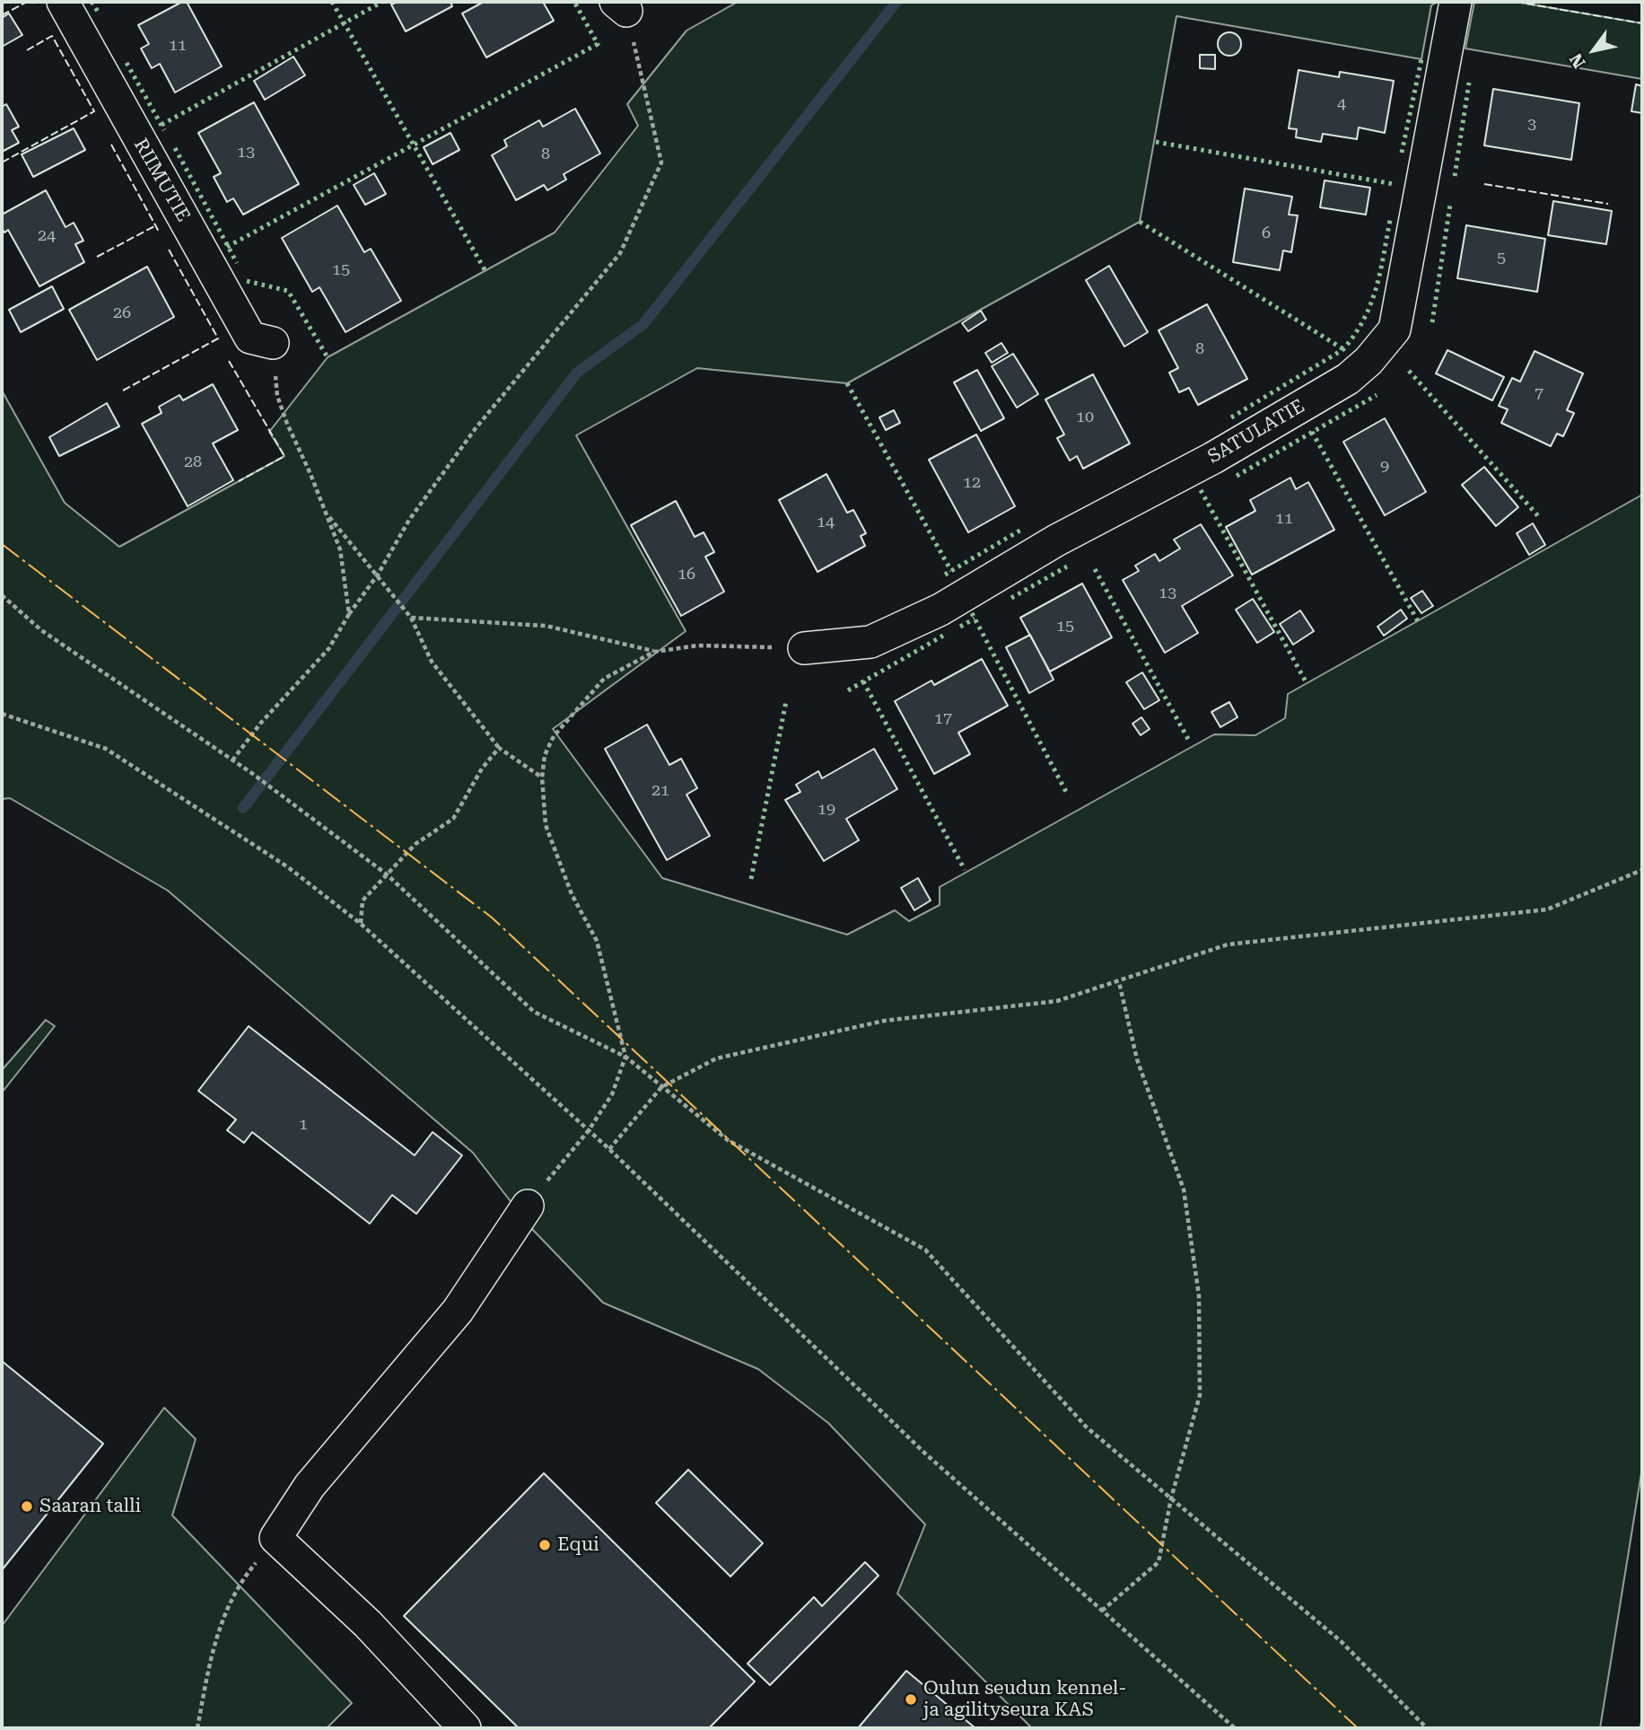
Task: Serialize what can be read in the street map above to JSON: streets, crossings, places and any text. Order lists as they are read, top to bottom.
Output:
{
  "streets": {
    "street": ["RIIMUTIE", "SATULATIE"]
  },
  "places": ["Saaran talli", "Equi", "Oulun seudun kennel- ja agilityseura KAS"],
  "house_numbers": [
    "11",
    "4",
    "3",
    "13",
    "8",
    "6",
    "24",
    "5",
    "15",
    "26",
    "8",
    "7",
    "10",
    "28",
    "9",
    "12",
    "11",
    "14",
    "16",
    "13",
    "15",
    "17",
    "21",
    "19",
    "1"
  ],
  "north": "bottom left"
}
